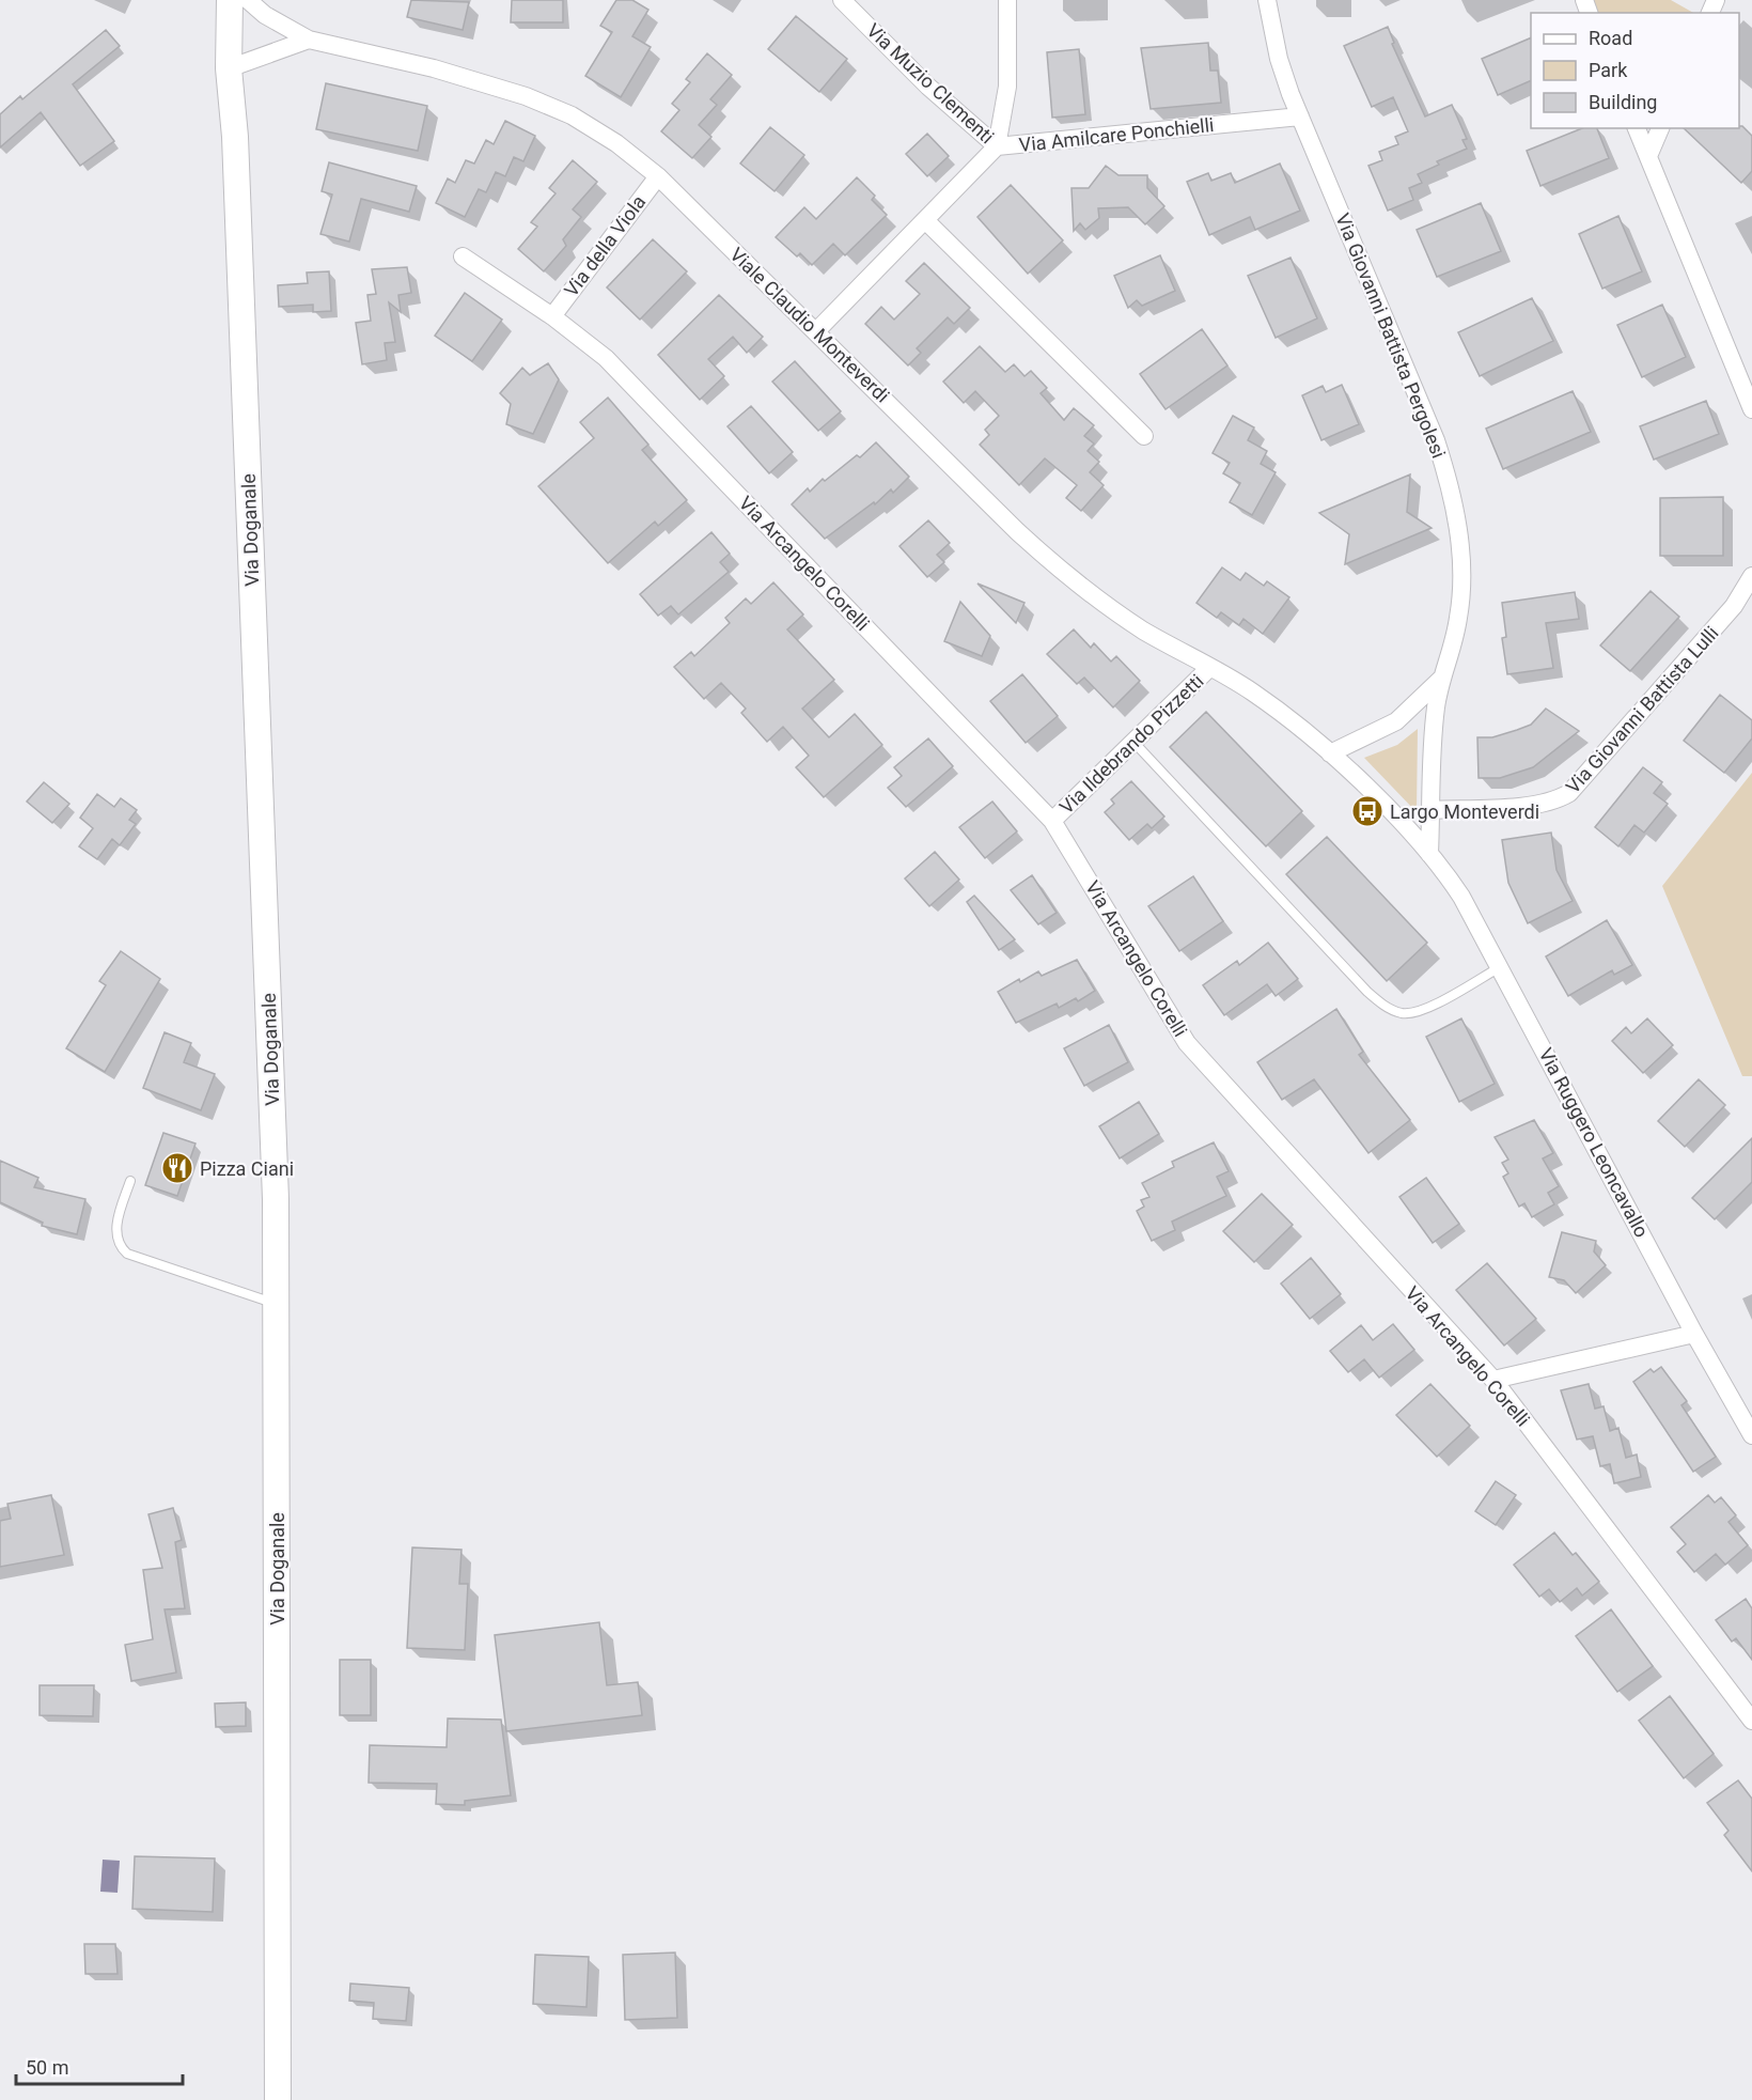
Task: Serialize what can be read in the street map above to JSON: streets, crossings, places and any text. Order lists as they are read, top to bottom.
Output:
{
  "streets": {
    "main road": ["Via Doganale"],
    "street": [
      "Via Muzio Clementi",
      "Via Amilcare Ponchielli",
      "Via della Viola",
      "Viale Claudio Monteverdi",
      "Via Giovanni Battista Pergolesi",
      "Via Arcangelo Corelli",
      "Via Giovanni Battista Lulli",
      "Via Ildebrando Pizzetti",
      "Via Ruggero Leoncavallo"
    ]
  },
  "crossings": [
    ["Via Muzio Clementi", "Via Amilcare Ponchielli"],
    ["Via Amilcare Ponchielli", "Viale Claudio Monteverdi"],
    ["Via Amilcare Ponchielli", "Via Giovanni Battista Pergolesi"],
    ["Via della Viola", "Viale Claudio Monteverdi"],
    ["Via della Viola", "Via Arcangelo Corelli"],
    ["Viale Claudio Monteverdi", "Via Giovanni Battista Pergolesi"],
    ["Viale Claudio Monteverdi", "Via Doganale"],
    ["Viale Claudio Monteverdi", "Via Ildebrando Pizzetti"],
    ["Viale Claudio Monteverdi", "Via Ruggero Leoncavallo"],
    ["Via Giovanni Battista Pergolesi", "Via Giovanni Battista Lulli"],
    ["Via Giovanni Battista Pergolesi", "Via Ruggero Leoncavallo"],
    ["Via Arcangelo Corelli", "Via Ildebrando Pizzetti"]
  ],
  "places": {
    "bus stop": ["Largo Monteverdi"],
    "restaurant": ["Pizza Ciani"]
  },
  "legend": ["Road", "Park", "Building"],
  "scale_bar": "50 m"
}
